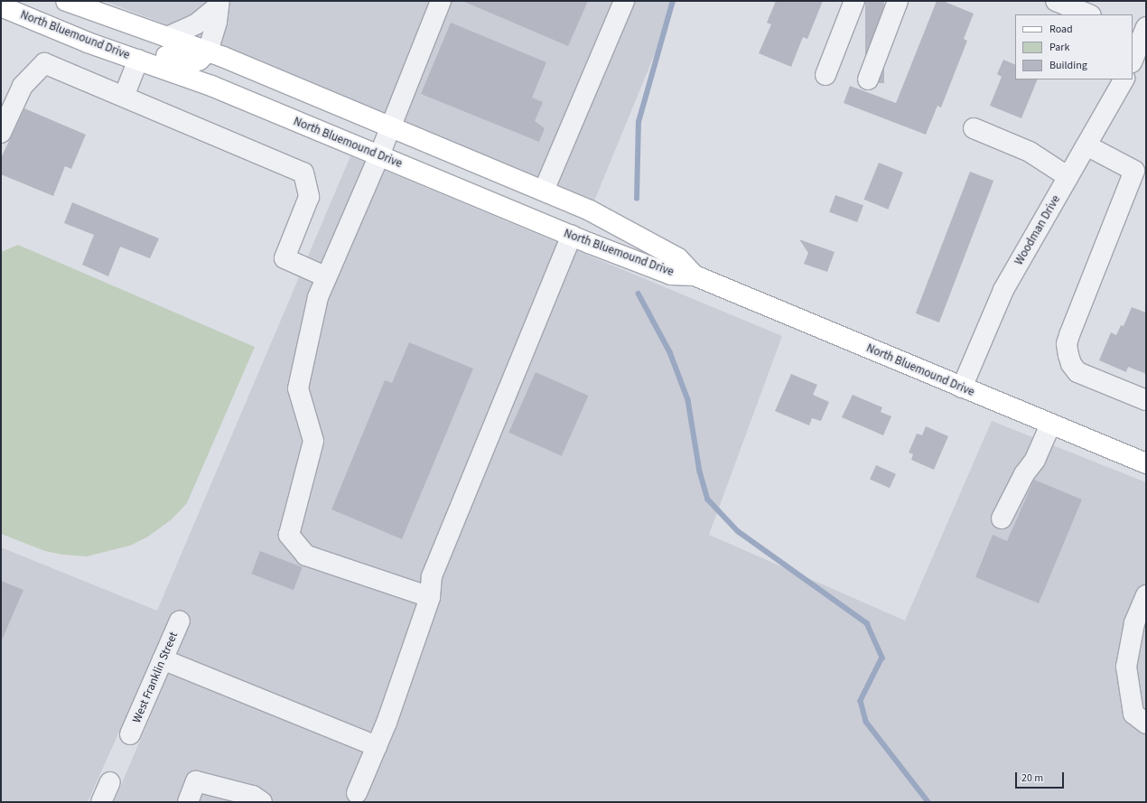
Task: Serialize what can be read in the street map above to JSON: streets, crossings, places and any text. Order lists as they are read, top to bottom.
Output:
{
  "streets": {
    "main road": ["North Bluemound Drive"],
    "street": ["Woodman Drive", "West Franklin Street"]
  },
  "crossings": [
    ["North Bluemound Drive", "Woodman Drive"]
  ],
  "legend": ["Road", "Park", "Building"],
  "scale_bar": "20 m"
}
